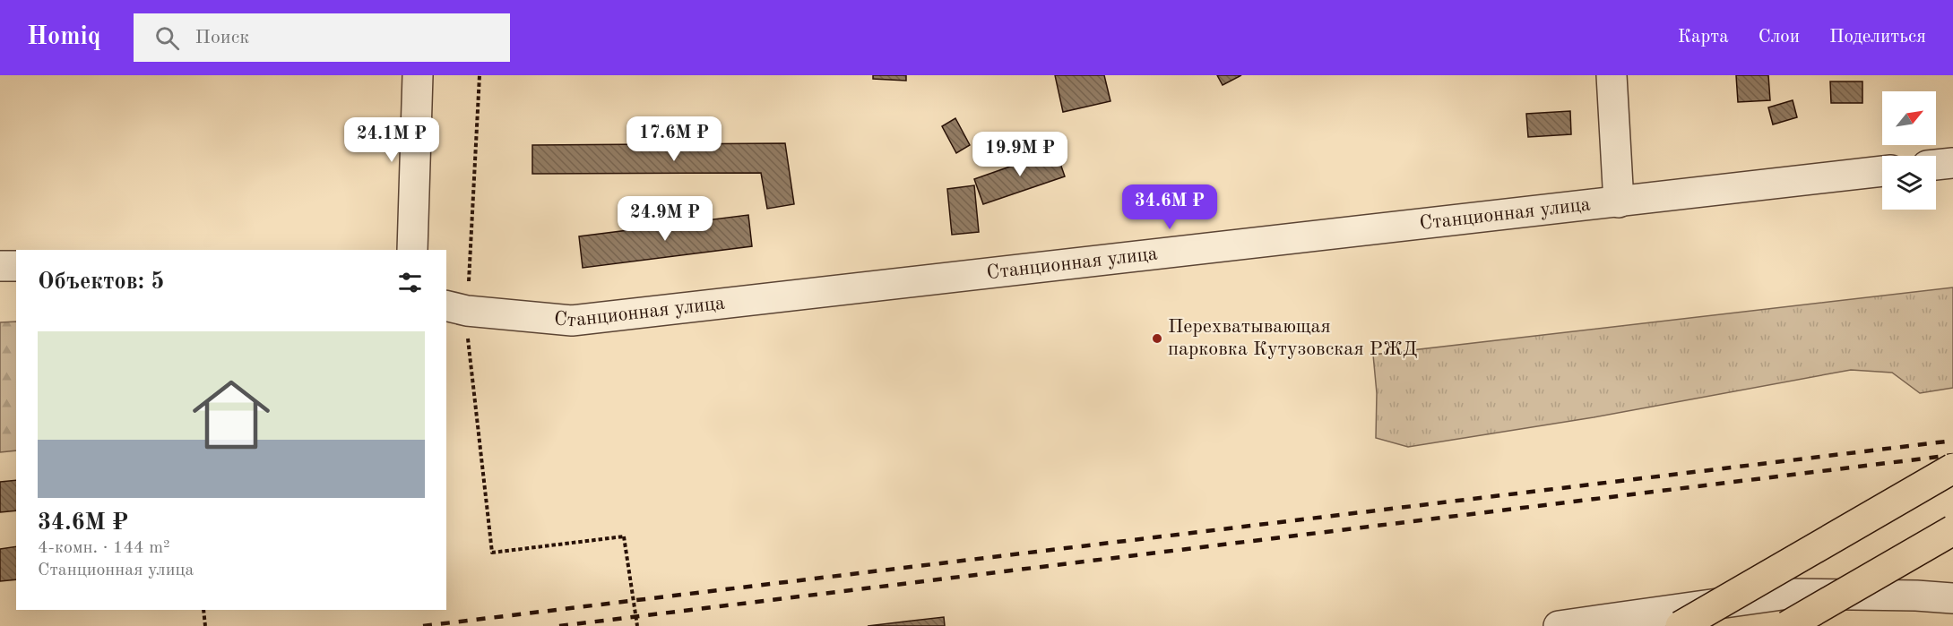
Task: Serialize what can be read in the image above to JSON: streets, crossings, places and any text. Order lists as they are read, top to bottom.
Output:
{
  "streets": {
    "street": ["Станционная улица"]
  },
  "places": ["Перехватывающая парковка Кутузовская РЖД"],
  "north": "top right",
  "page": {
    "header": "Homiq",
    "search": "Поиск",
    "nav": ["Карта", "Слои", "Поделиться"],
    "price": [
      "17.6M ₽",
      "24.1M ₽",
      "19.9M ₽",
      "34.6M ₽",
      "24.9M ₽"
    ],
    "heading": "Объектов: 5",
    "list": [
      {
        "name": "34.6M ₽",
        "note": "4-комн. · 144 m² · Станционная улица"
      }
    ]
  }
}
